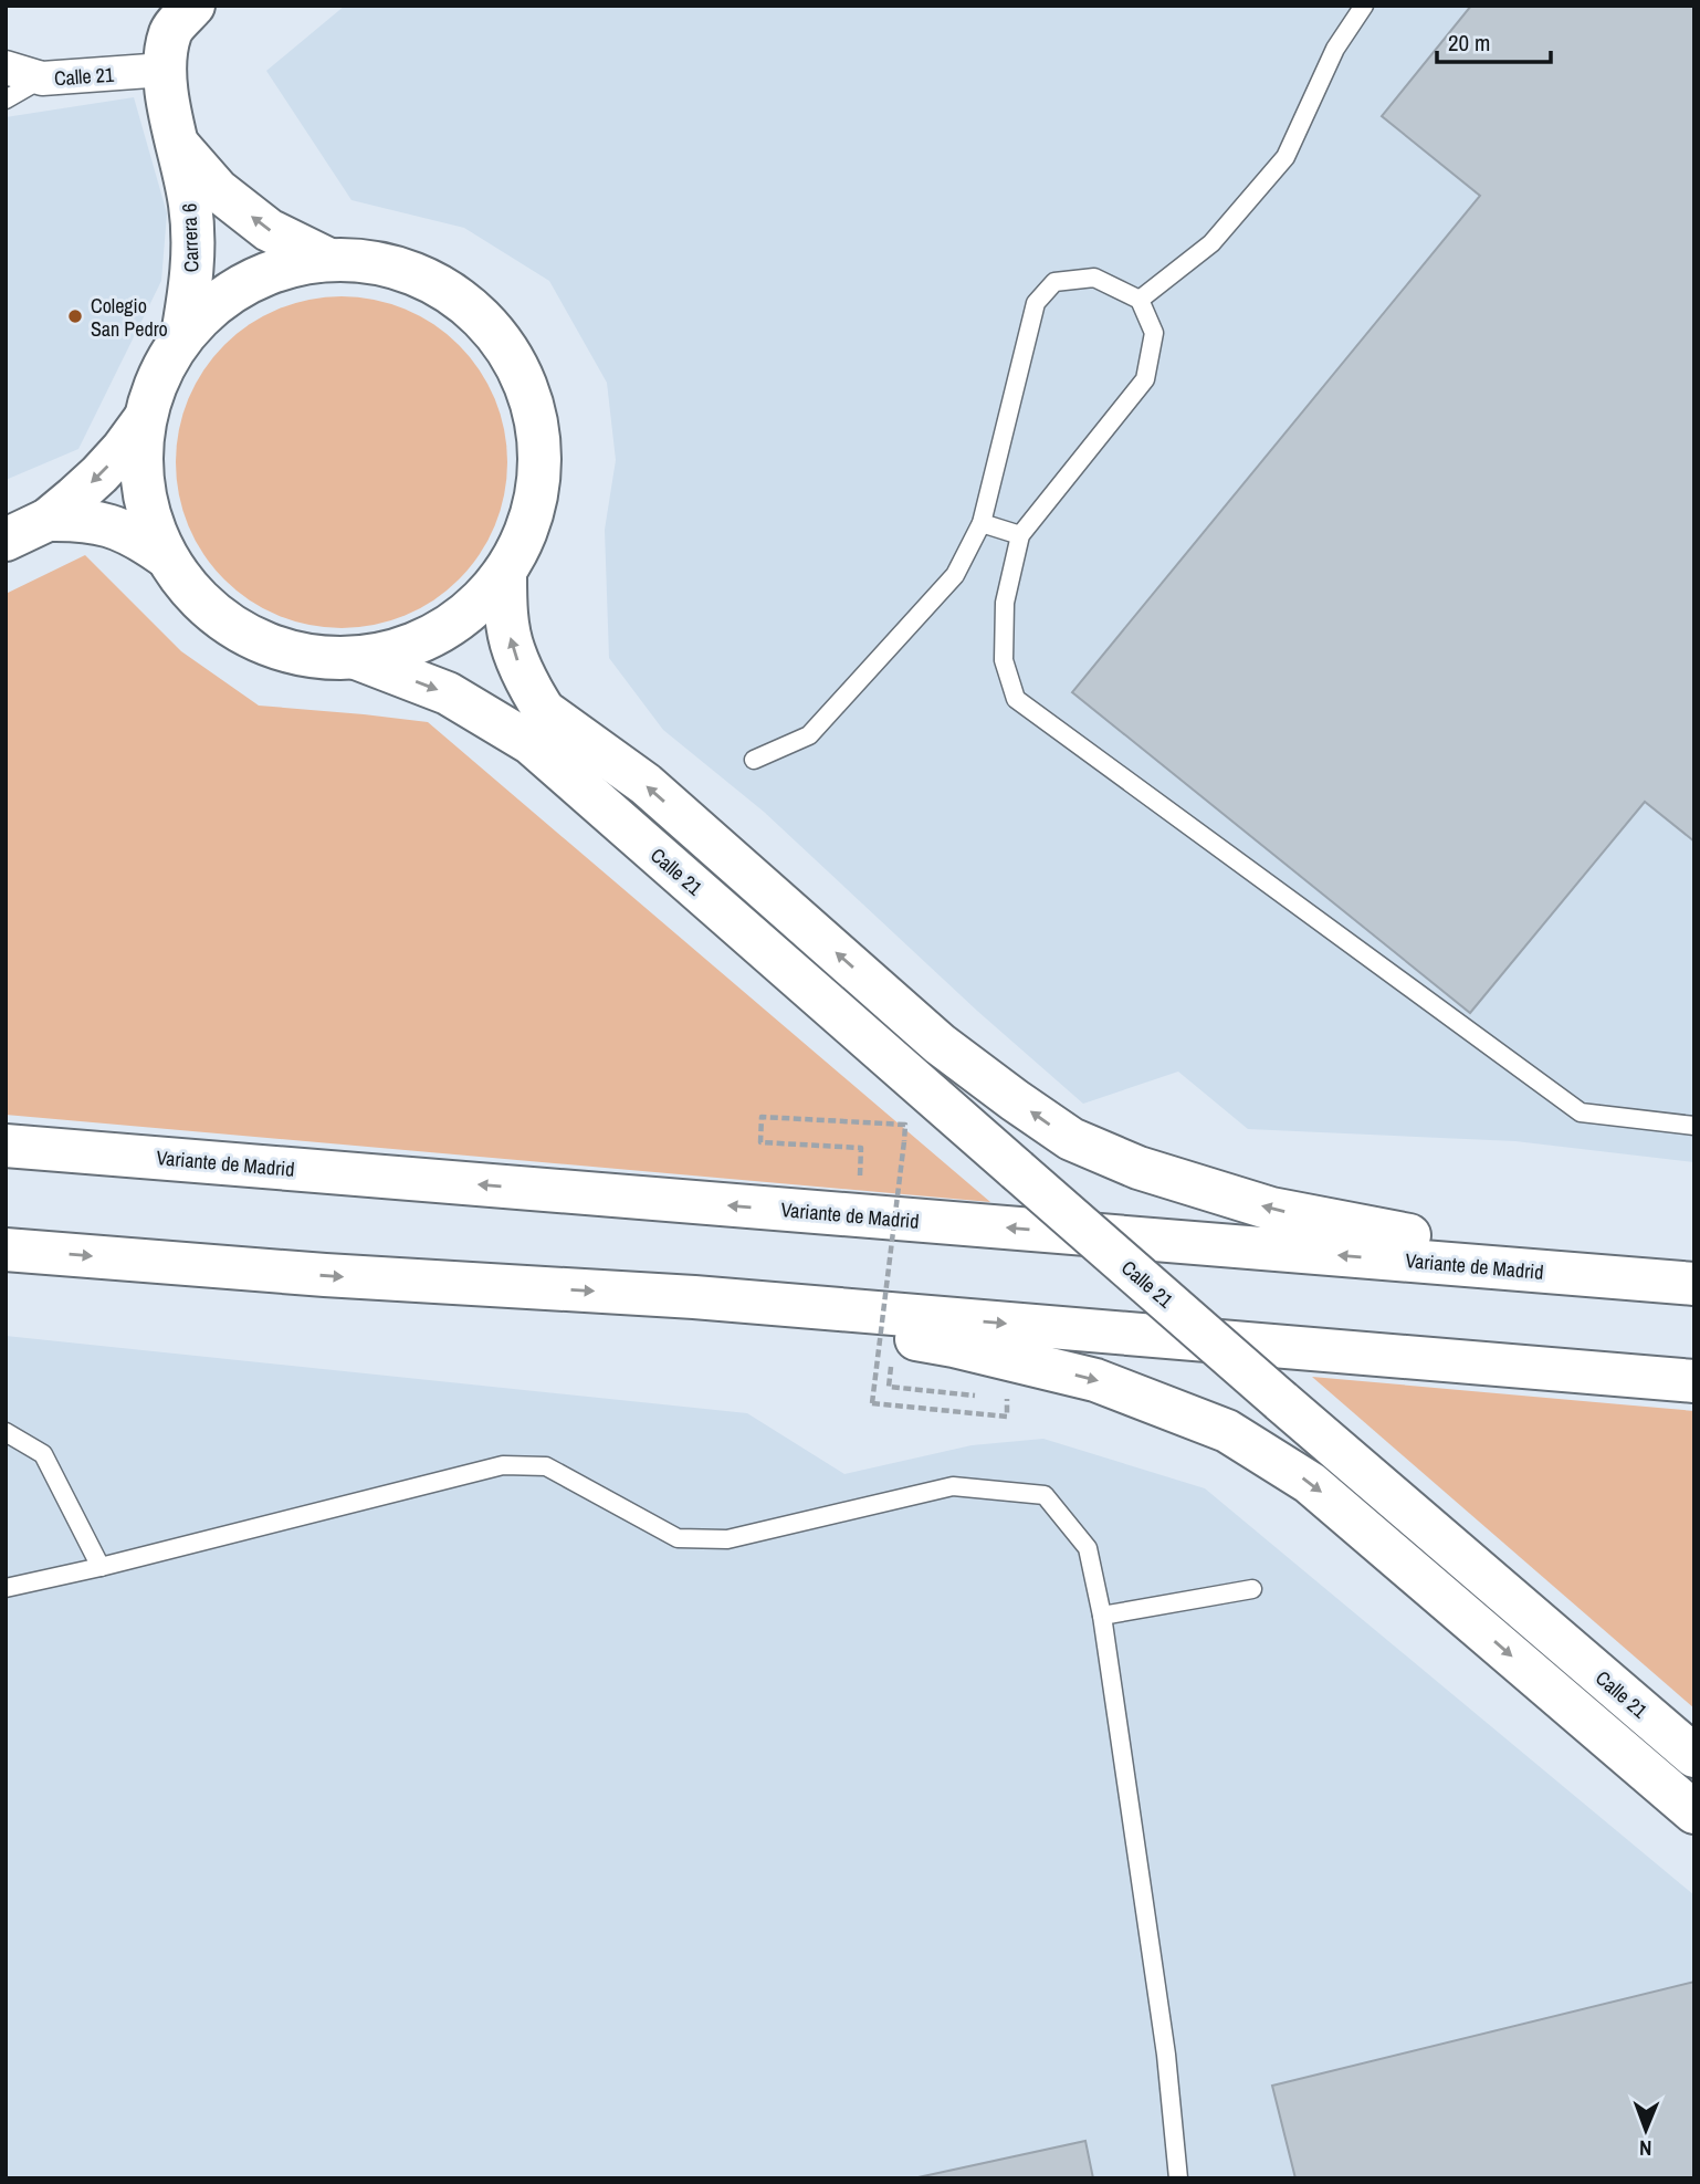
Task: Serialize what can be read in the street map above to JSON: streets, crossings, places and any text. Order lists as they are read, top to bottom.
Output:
{
  "streets": {
    "main road": ["Calle 21", "Carrera 6", "Variante de Madrid"]
  },
  "crossings": [
    ["Calle 21", "Carrera 6"]
  ],
  "places": ["Colegio San Pedro"],
  "scale_bar": "20 m",
  "north": "bottom"
}
